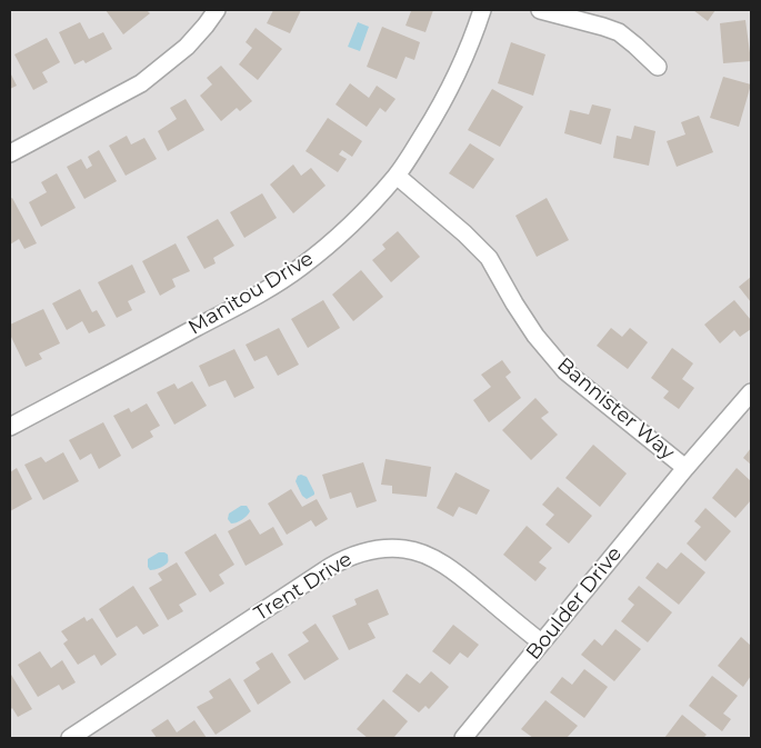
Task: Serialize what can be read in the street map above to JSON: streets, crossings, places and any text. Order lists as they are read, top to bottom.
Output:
{
  "streets": {
    "street": [
      "Manitou Drive",
      "Bannister Way",
      "Trent Drive",
      "Boulder Drive"
    ]
  },
  "crossings": [
    ["Manitou Drive", "Bannister Way"],
    ["Bannister Way", "Boulder Drive"],
    ["Trent Drive", "Boulder Drive"]
  ]
}
